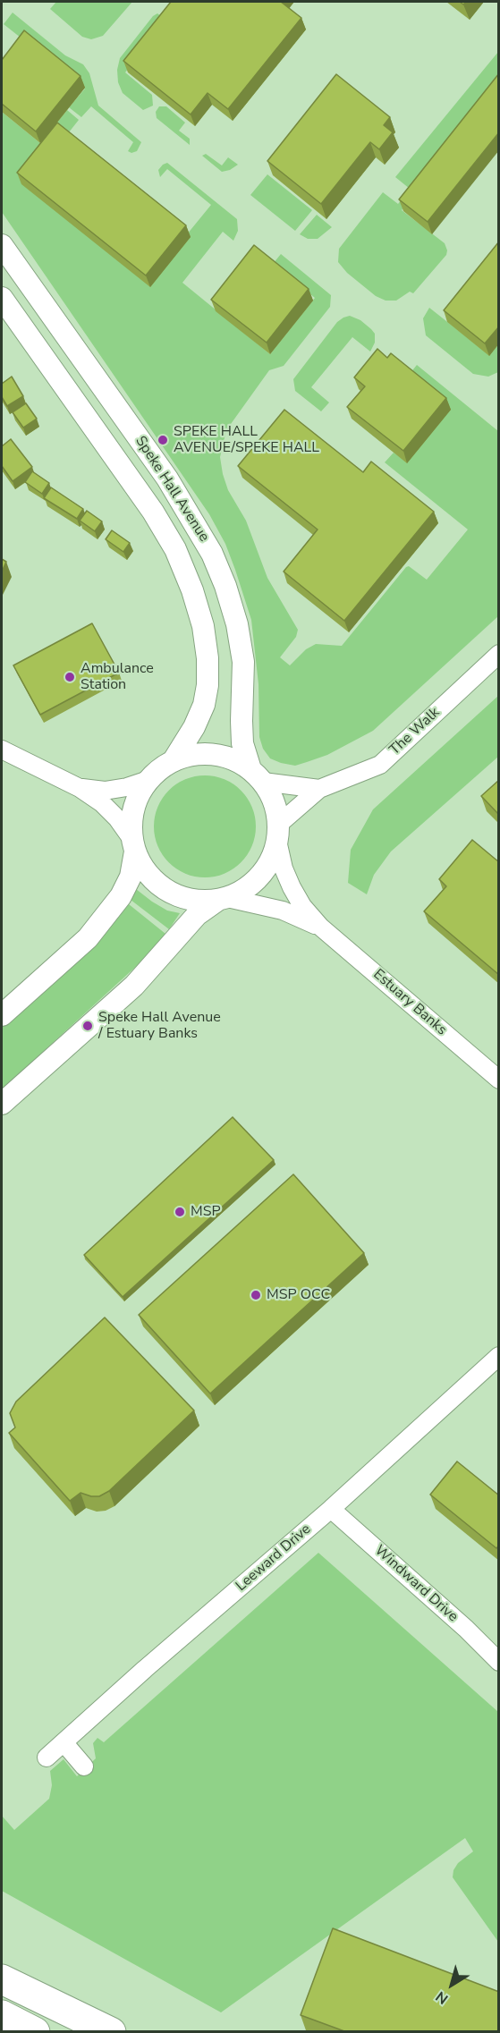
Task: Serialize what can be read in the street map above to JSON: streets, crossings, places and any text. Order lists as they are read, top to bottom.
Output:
{
  "streets": {
    "street": [
      "Speke Hall Avenue",
      "The Walk",
      "Estuary Banks",
      "Leeward Drive",
      "Windward Drive"
    ]
  },
  "crossings": [
    ["Speke Hall Avenue", "The Walk"],
    ["Speke Hall Avenue", "Estuary Banks"],
    ["The Walk", "Estuary Banks"],
    ["Leeward Drive", "Windward Drive"]
  ],
  "places": [
    "SPEKE HALL AVENUE/SPEKE HALL",
    "Ambulance Station",
    "Speke Hall Avenue / Estuary Banks",
    "MSP",
    "MSP OCC"
  ],
  "north": "bottom left"
}
